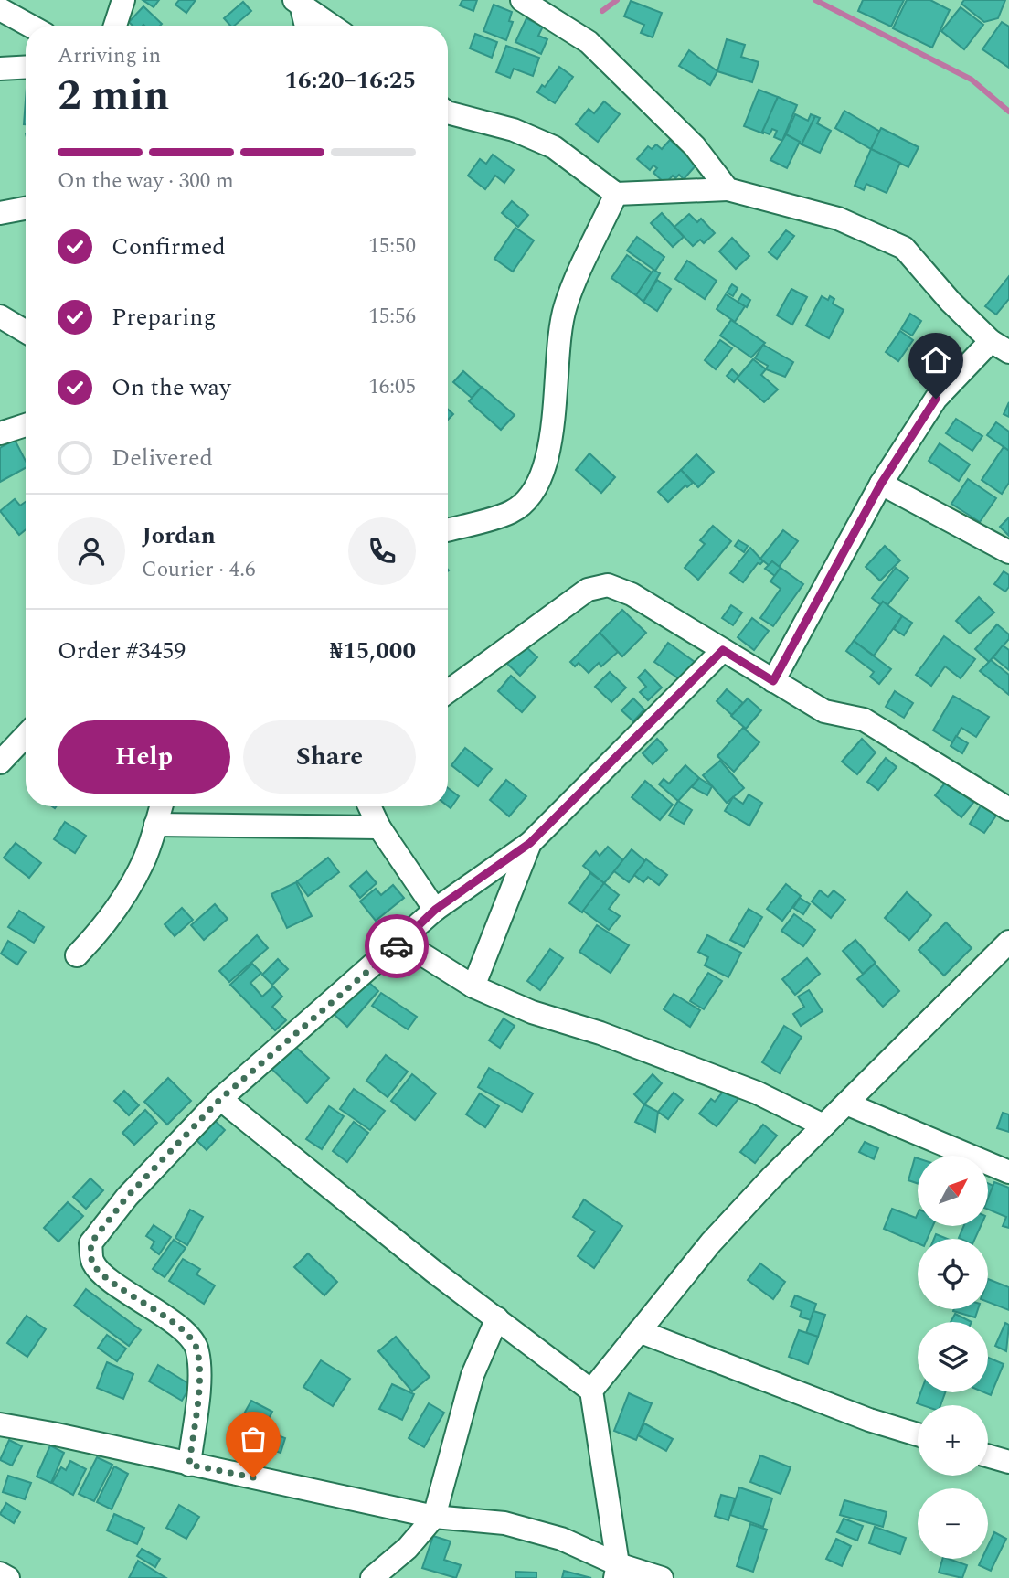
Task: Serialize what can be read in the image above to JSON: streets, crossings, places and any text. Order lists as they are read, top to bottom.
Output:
{
  "north": "top right",
  "page": {
    "heading": ["2 min", "Arriving in", "16:20–16:25"],
    "panel": [
      "Jordan",
      "Courier · 4.6",
      "Order #3459",
      "₦15,000"
    ],
    "bar": "On the way · 300 m",
    "list": [
      ["Confirmed", "15:50"],
      ["Preparing", "15:56"],
      ["On the way", "16:05"],
      "Delivered"
    ],
    "buttons": ["Help", "Share"],
    "map_buttons": ["+", "−"]
  }
}
